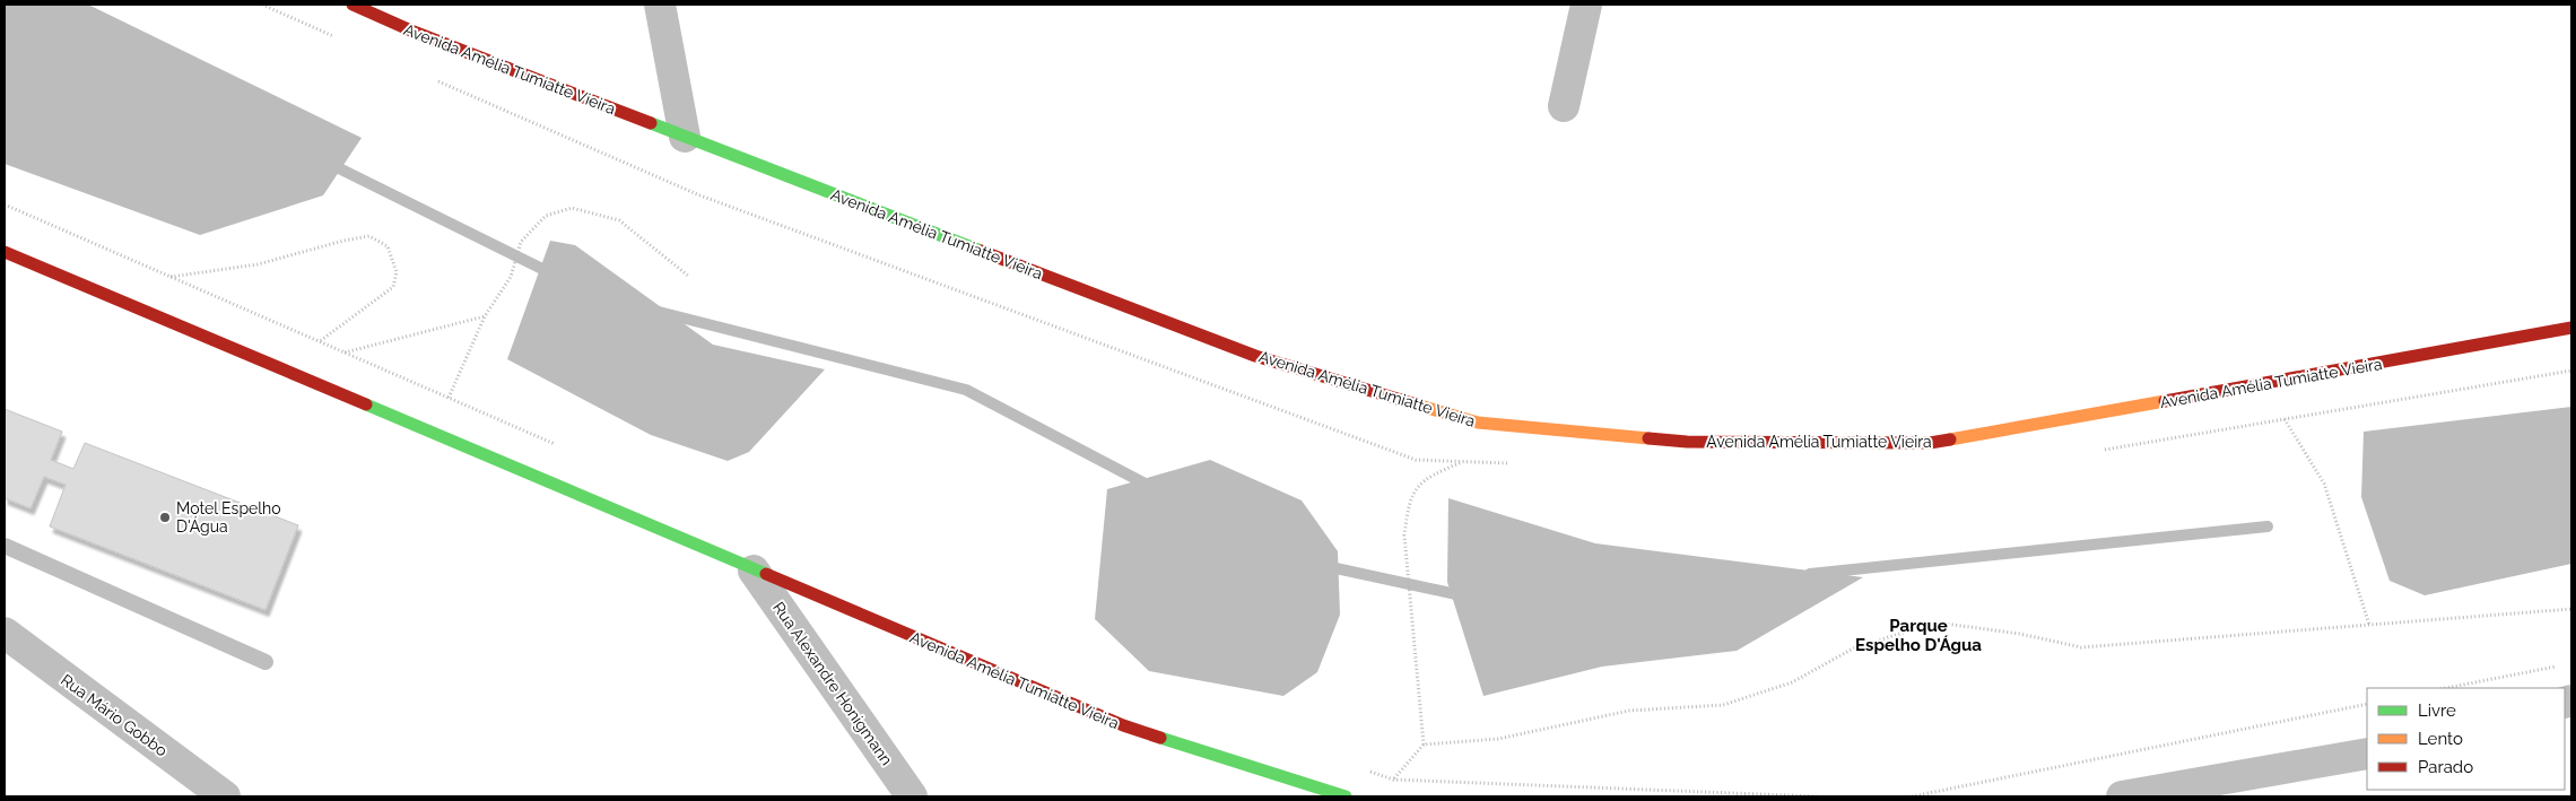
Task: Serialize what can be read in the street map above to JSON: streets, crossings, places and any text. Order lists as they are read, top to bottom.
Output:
{
  "streets": {
    "street": ["Avenida Amélia Tumiatte Vieira", "Rua Alexandre Honigmann", "Rua Mário Gobbo"]
  },
  "crossings": [
    ["Avenida Amélia Tumiatte Vieira", "Rua Alexandre Honigmann"]
  ],
  "districts": ["Parque Espelho D'Água"],
  "places": ["Motel Espelho D'Água"],
  "legend": ["Livre", "Lento", "Parado"]
}
